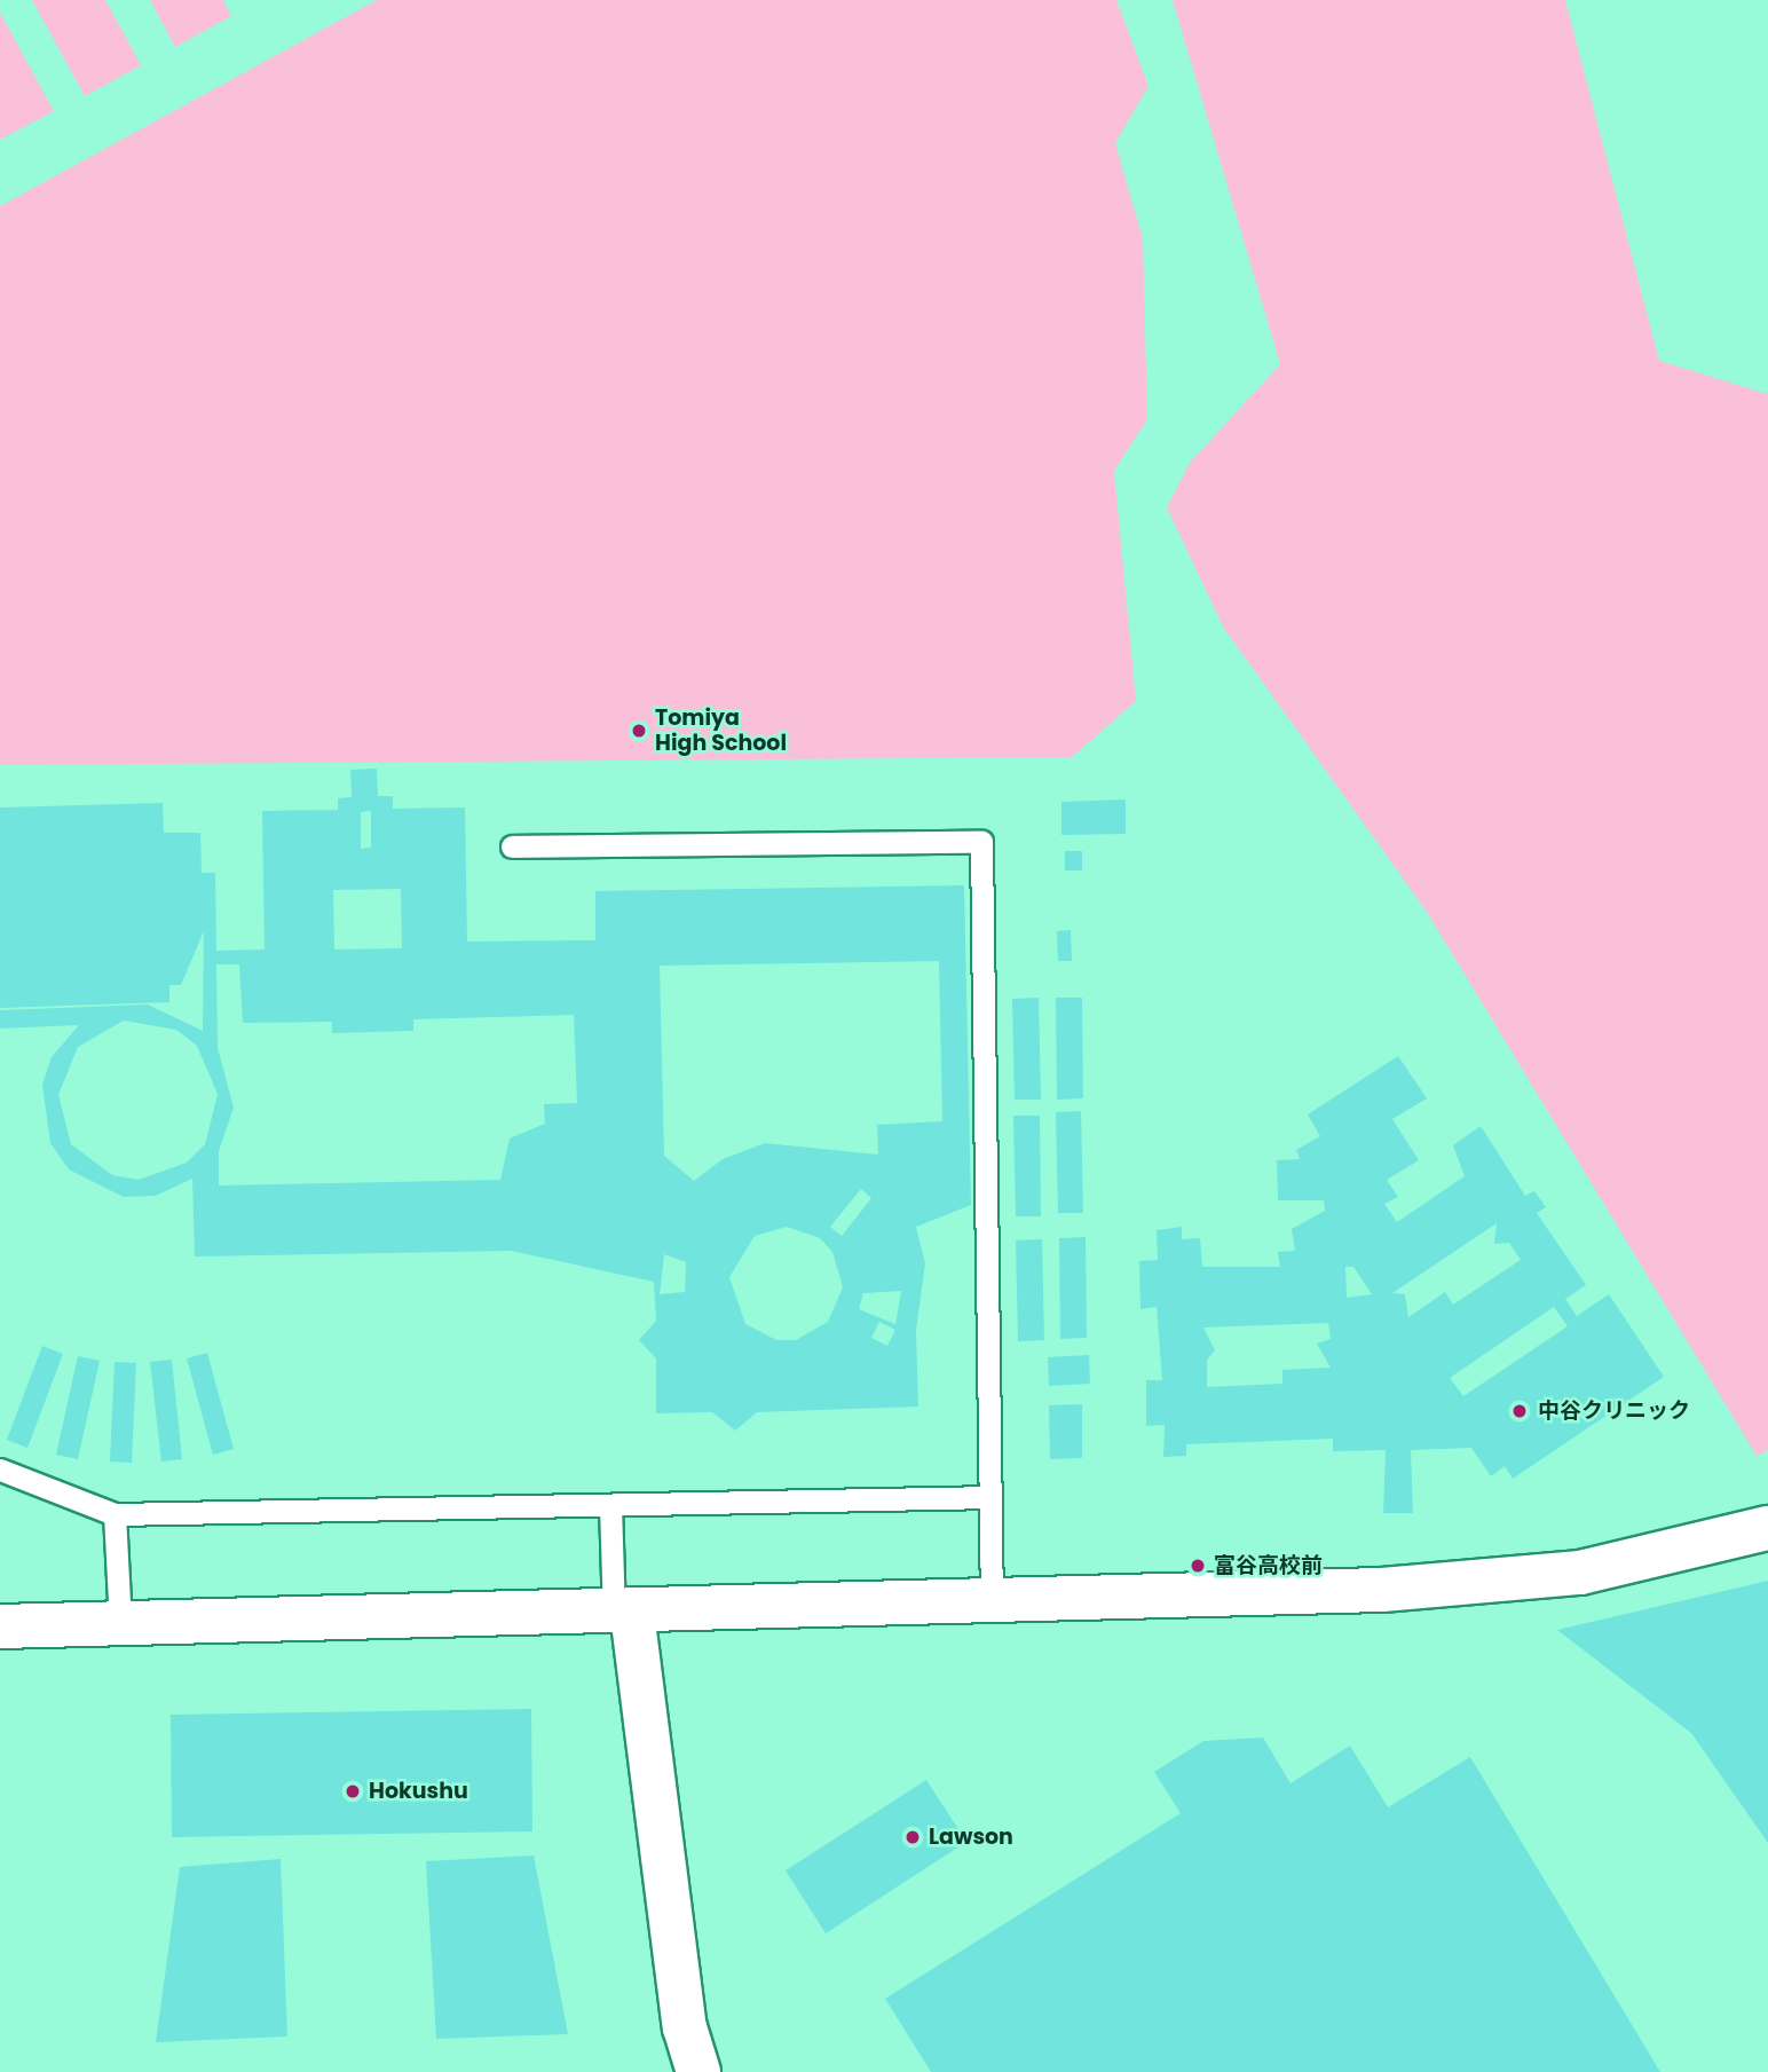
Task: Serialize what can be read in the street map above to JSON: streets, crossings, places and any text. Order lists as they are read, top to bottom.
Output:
{
  "places": [
    "Tomiya High School",
    "中谷クリニック",
    "富谷高校前",
    "Hokushu",
    "Lawson"
  ]
}
